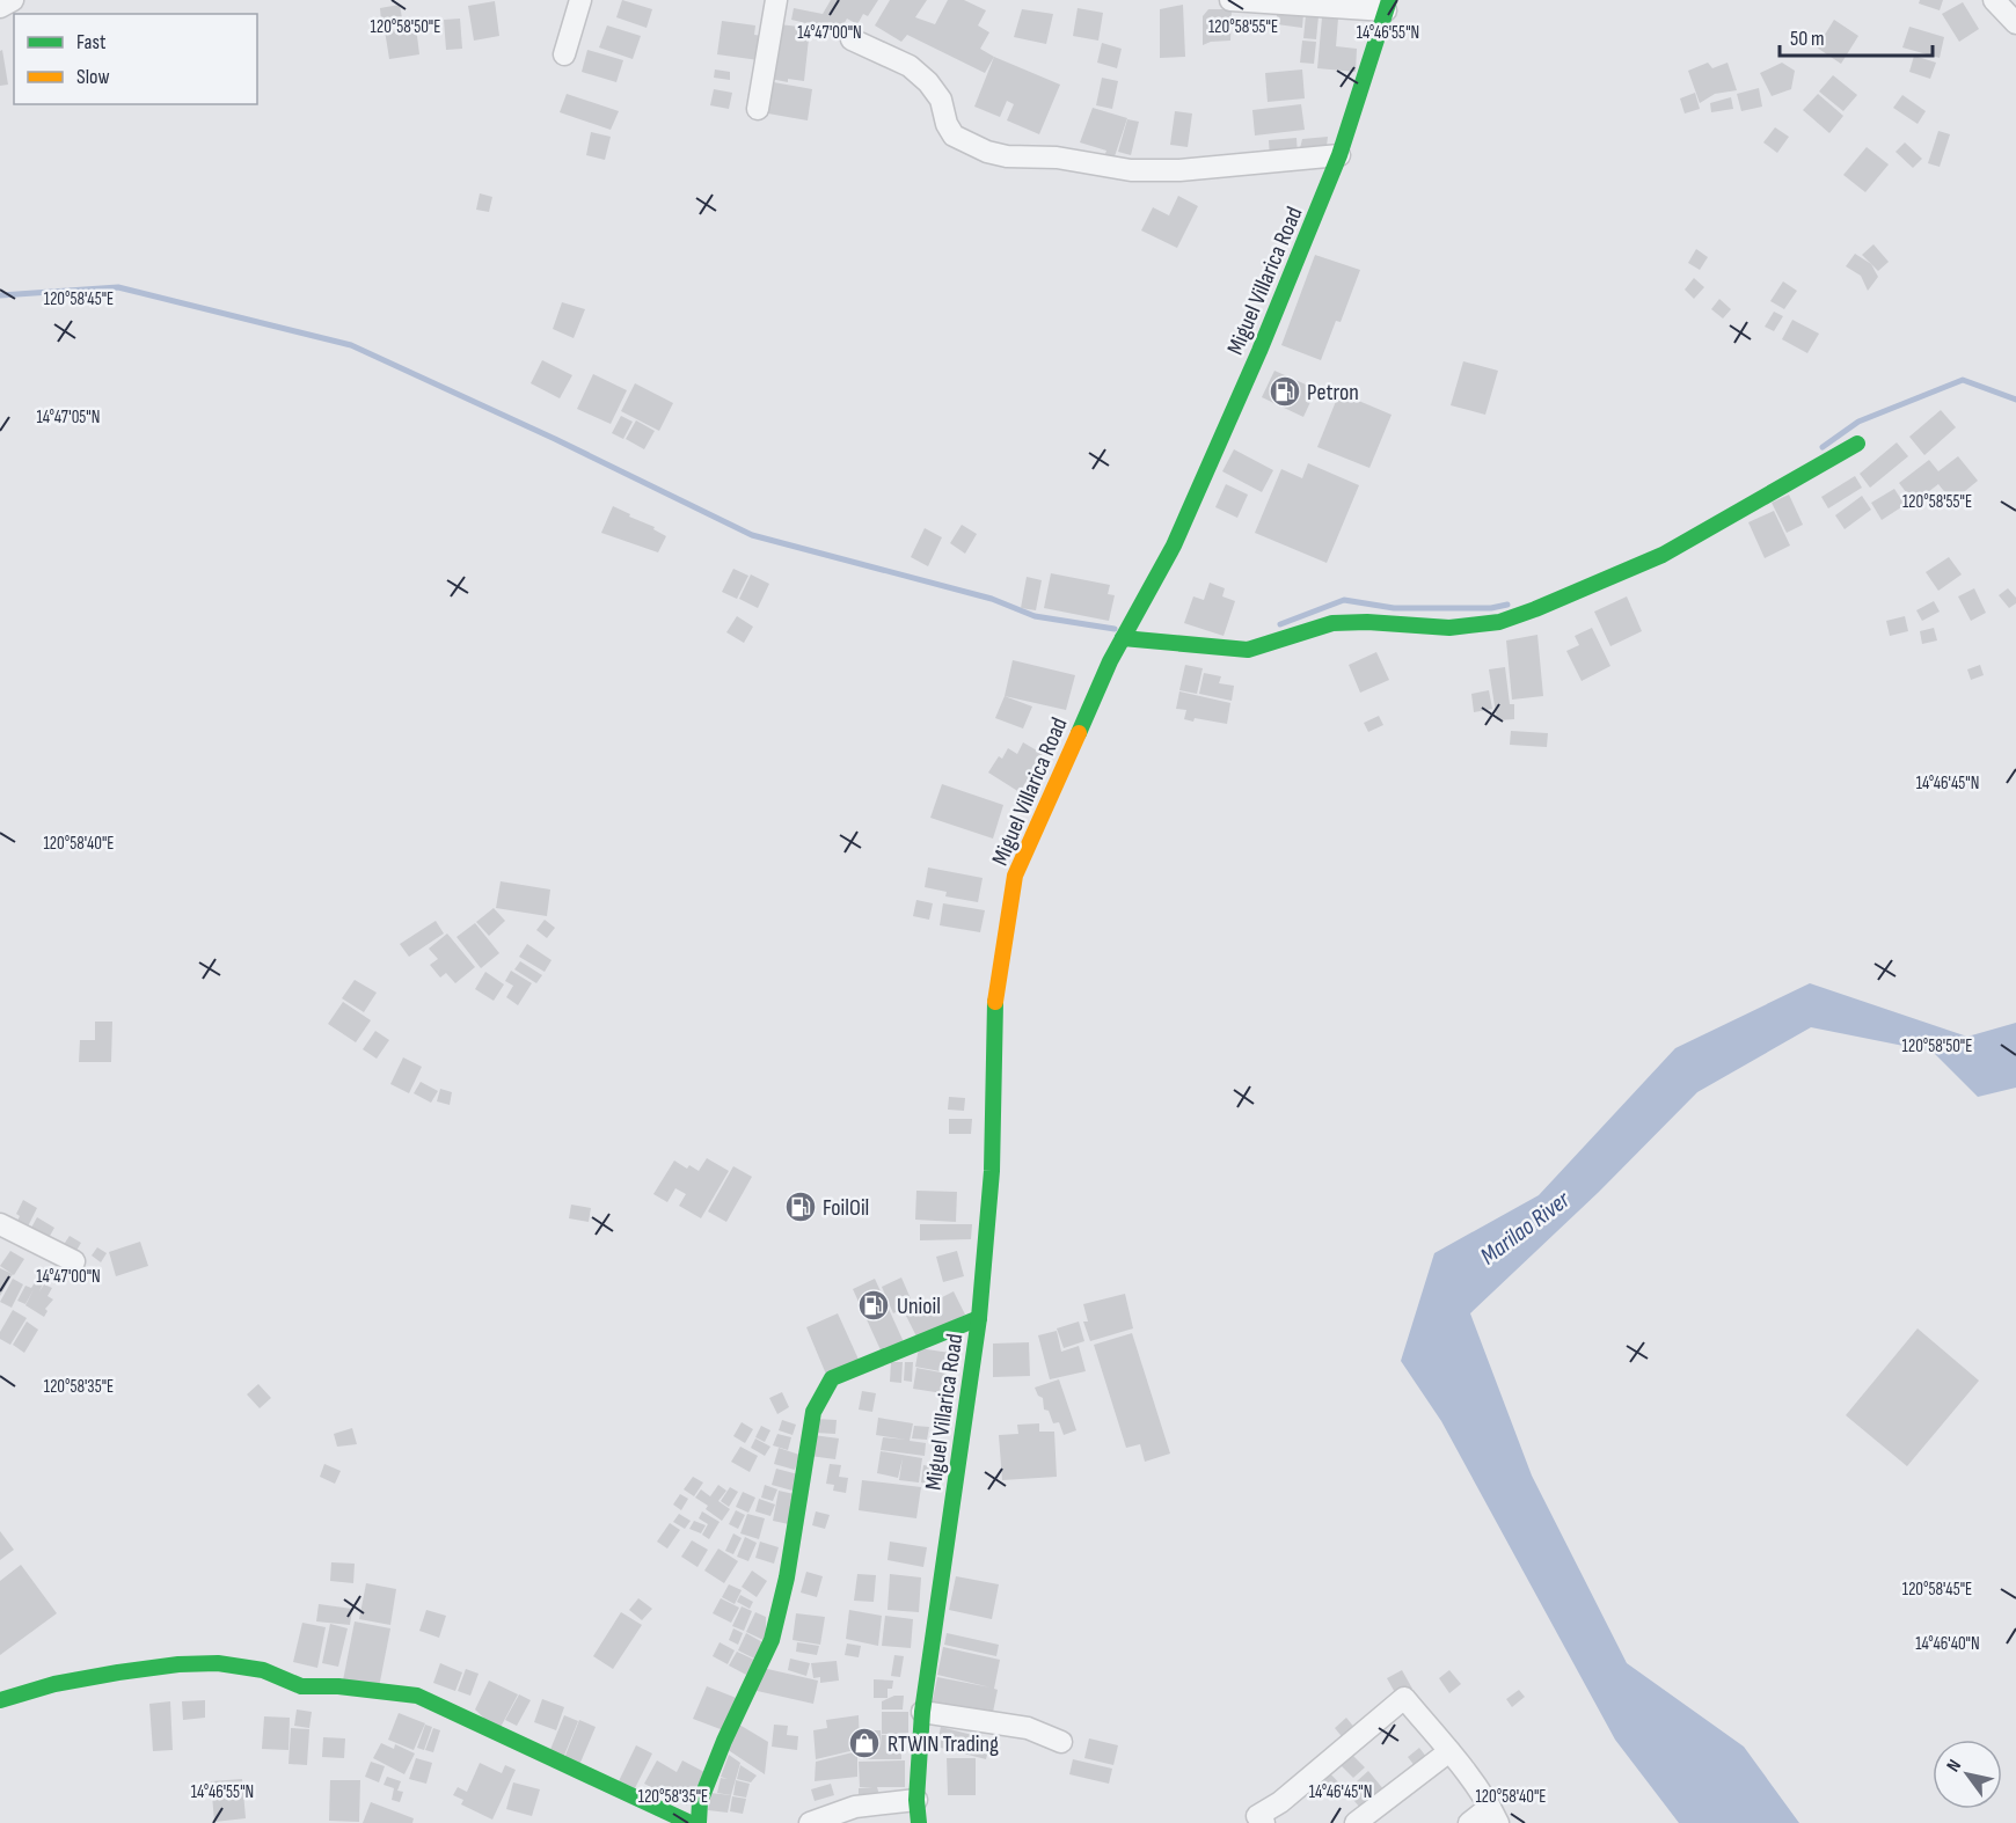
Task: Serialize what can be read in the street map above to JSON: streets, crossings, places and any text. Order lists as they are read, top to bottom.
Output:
{
  "streets": {
    "street": ["Miguel Villarica Road"]
  },
  "water": ["Marilao River"],
  "places": {
    "fuel station": ["Petron", "FoilOil", "Unioil"],
    "shop": ["RTWIN Trading"]
  },
  "legend": ["Fast", "Slow"],
  "scale_bar": "50 m",
  "north": "top left",
  "coordinates": [
    "120°58'50\"E",
    "120°58'55\"E",
    "14°47'00\"N",
    "14°46'55\"N",
    "120°58'45\"E",
    "14°47'05\"N",
    "14°46'45\"N",
    "120°58'40\"E",
    "120°58'35\"E",
    "14°46'40\"N"
  ]
}
